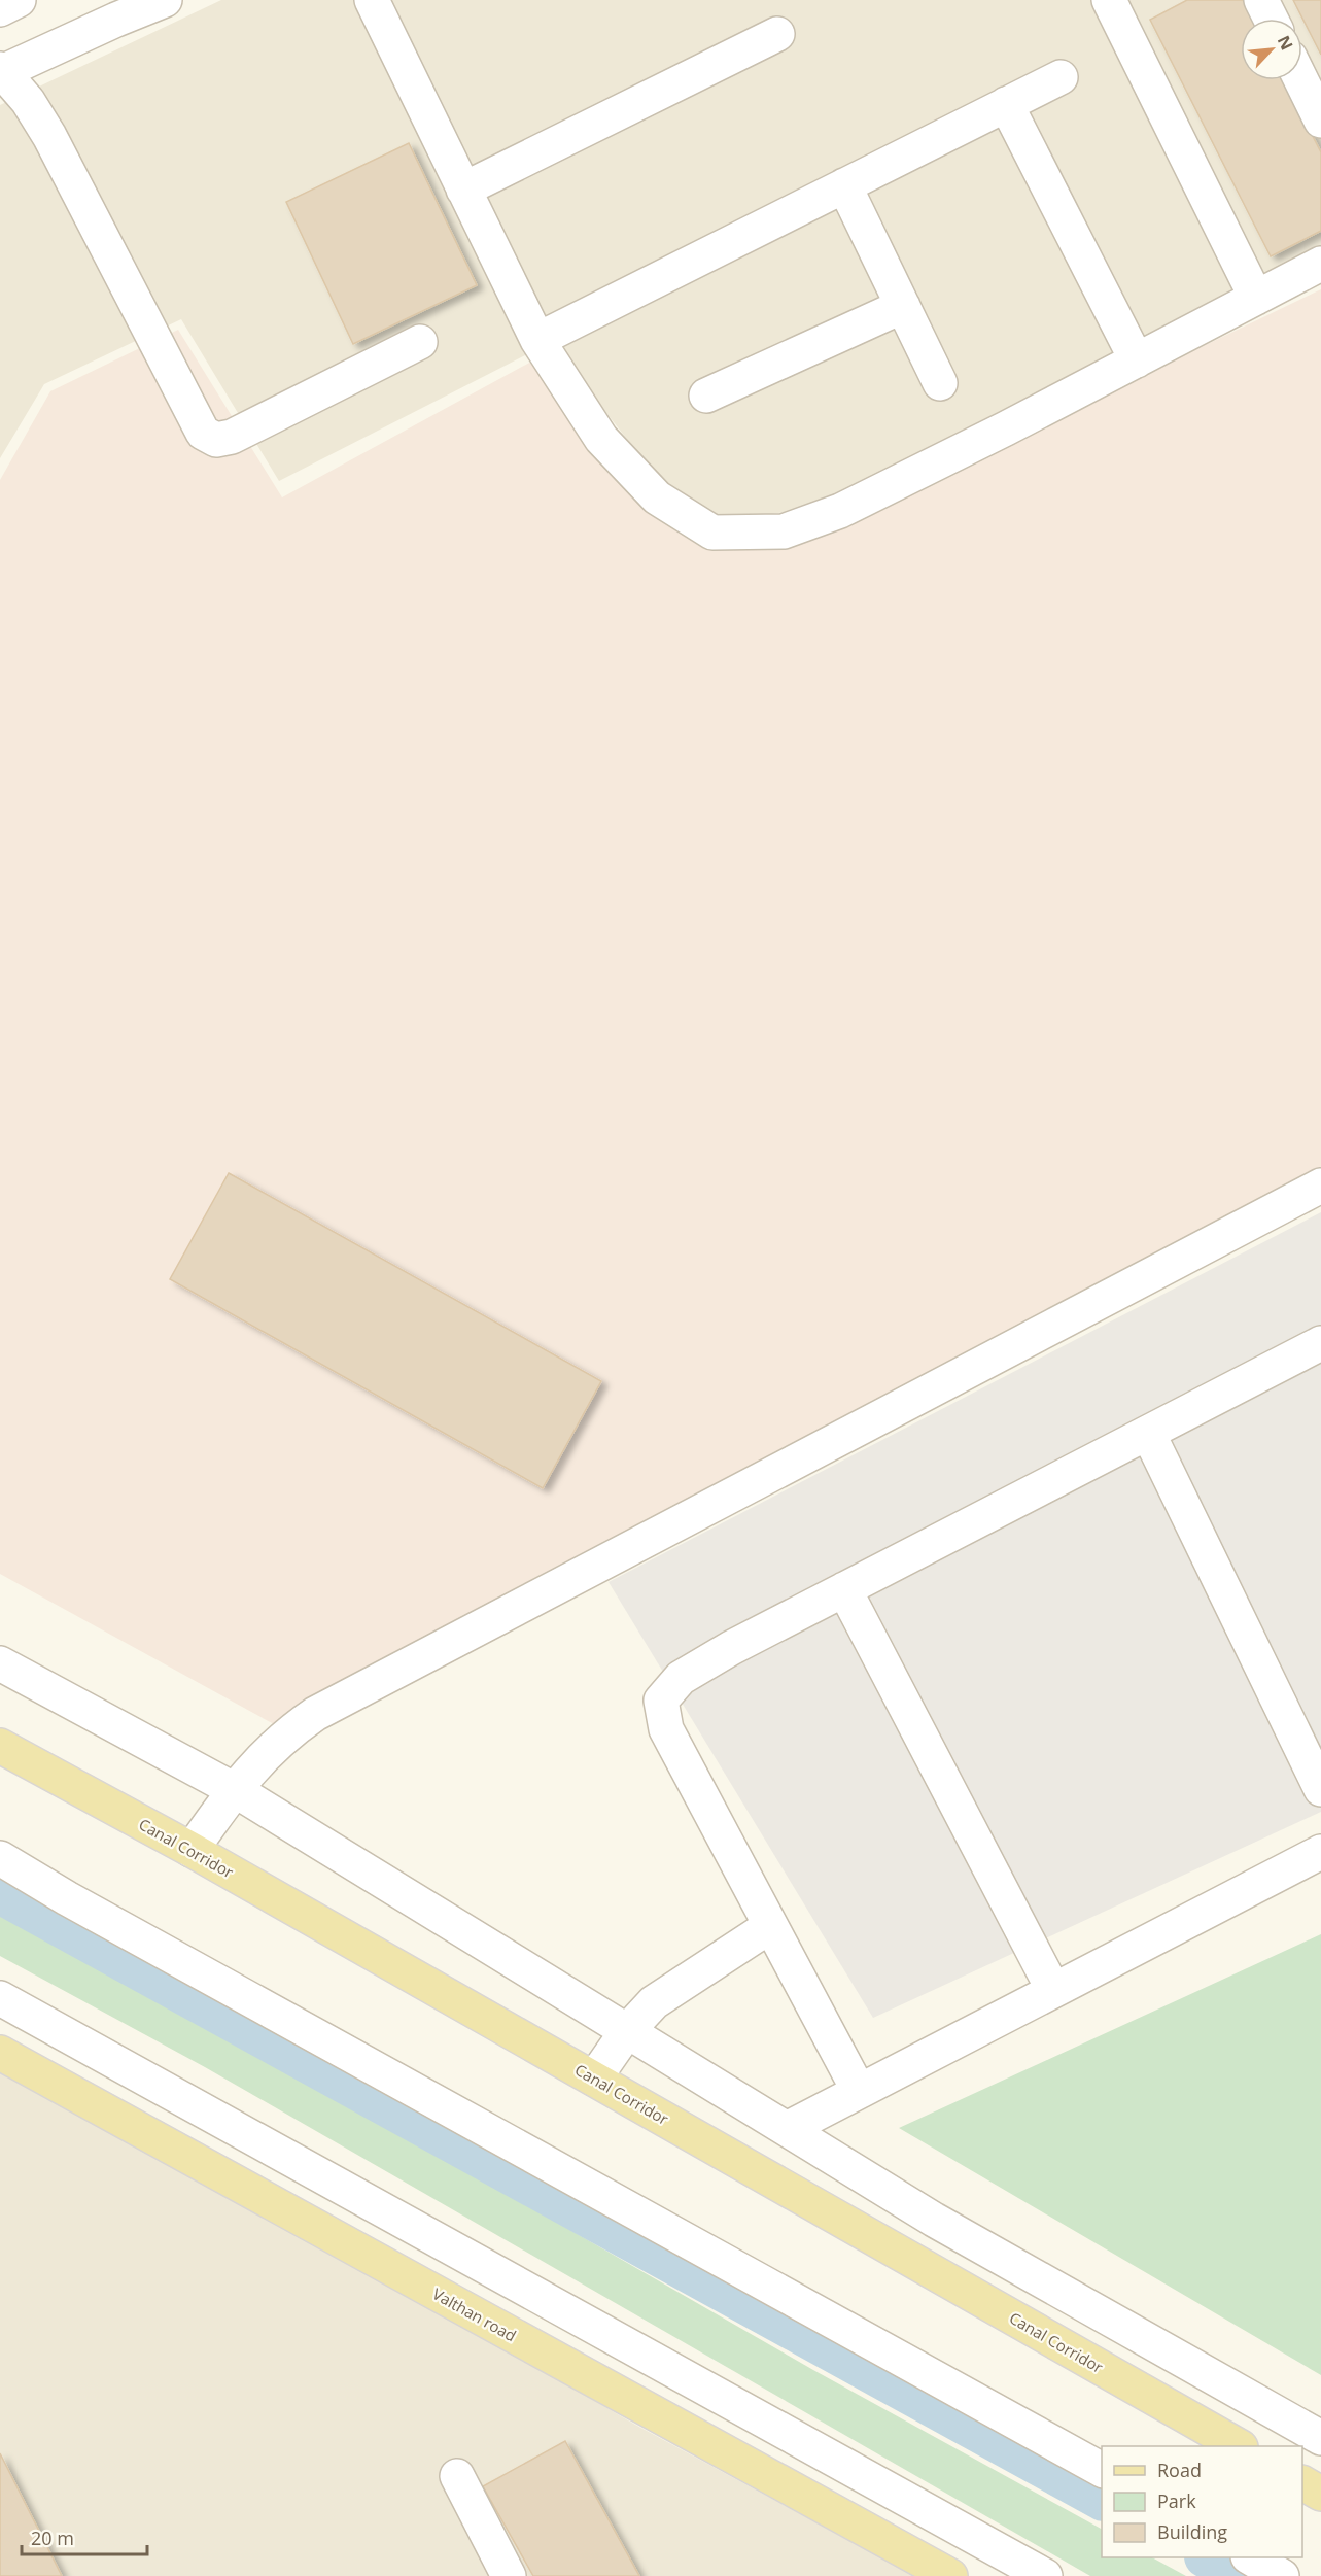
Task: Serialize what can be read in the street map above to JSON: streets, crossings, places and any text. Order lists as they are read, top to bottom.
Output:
{
  "streets": {
    "main road": ["Canal Corridor", "Valthan road"]
  },
  "legend": ["Road", "Park", "Building"],
  "scale_bar": "20 m",
  "north": "top right"
}
